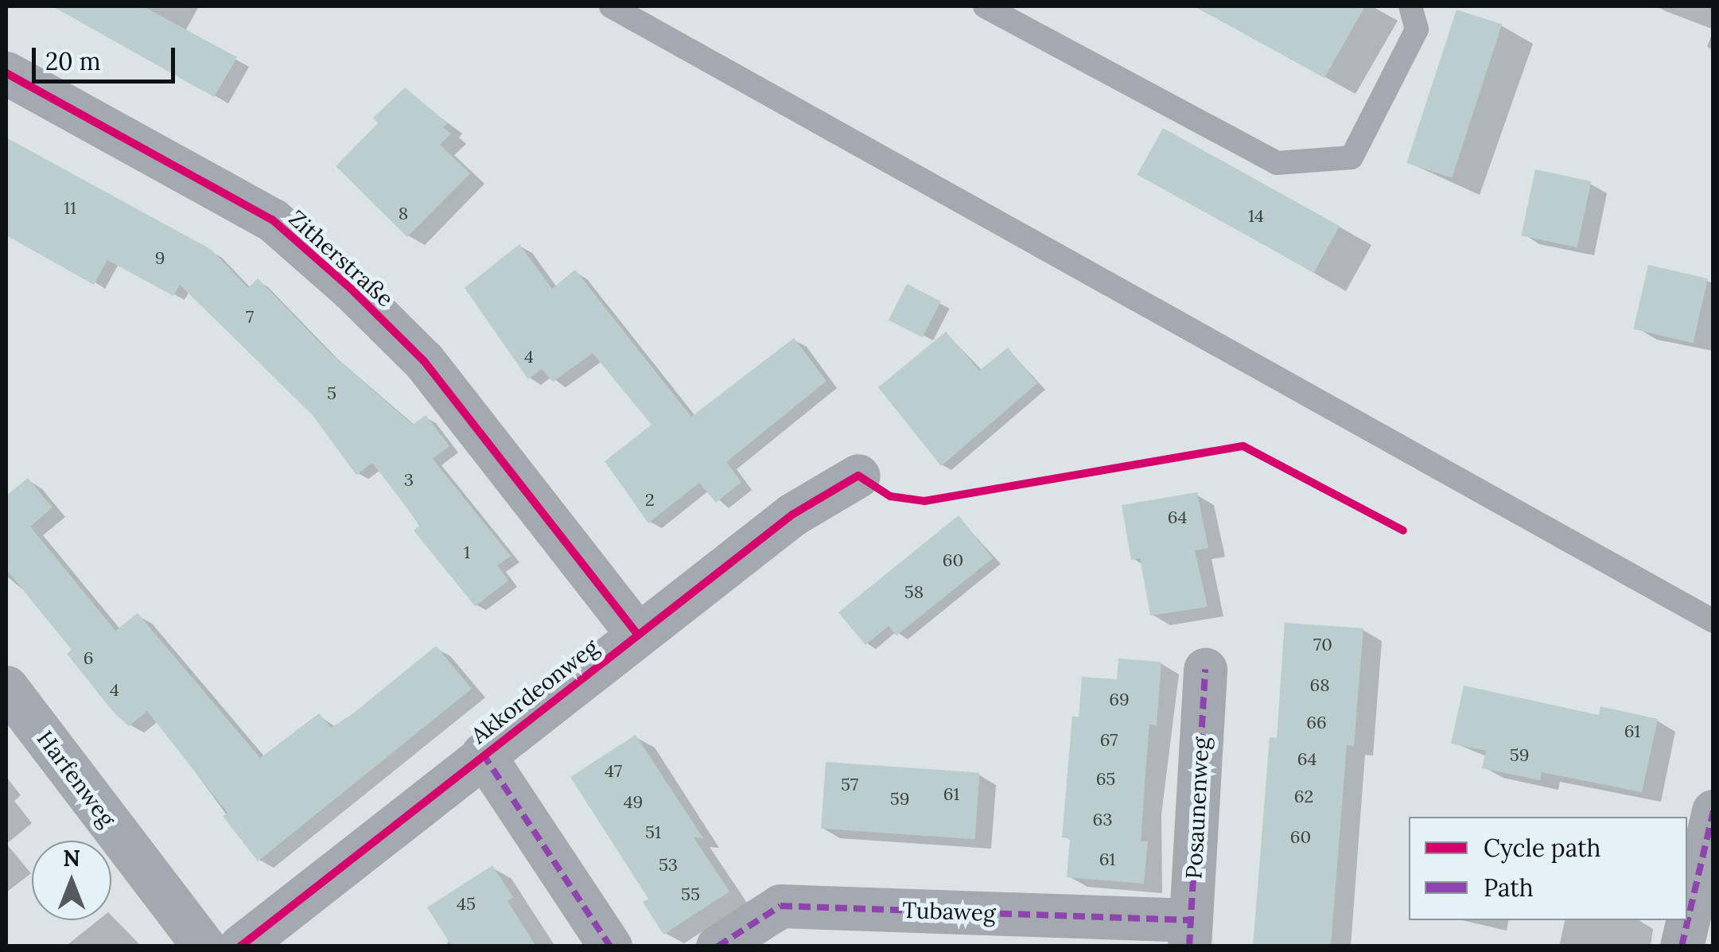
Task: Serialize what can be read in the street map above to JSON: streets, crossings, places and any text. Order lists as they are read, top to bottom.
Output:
{
  "streets": {
    "street": [
      "Zitherstraße",
      "Akkordeonweg",
      "Harfenweg",
      "Posaunenweg",
      "Tubaweg"
    ]
  },
  "crossings": [
    ["Zitherstraße", "Akkordeonweg"],
    ["Posaunenweg", "Tubaweg"]
  ],
  "house_numbers": [
    "11",
    "8",
    "14",
    "9",
    "7",
    "4",
    "5",
    "3",
    "2",
    "64",
    "1",
    "60",
    "58",
    "70",
    "6",
    "68",
    "4",
    "69",
    "66",
    "61",
    "67",
    "59",
    "64",
    "47",
    "65",
    "57",
    "61",
    "62",
    "59",
    "49",
    "63",
    "51",
    "60",
    "61",
    "53",
    "55",
    "45"
  ],
  "legend": ["Cycle path", "Path"],
  "scale_bar": "20 m",
  "north": "top"
}
